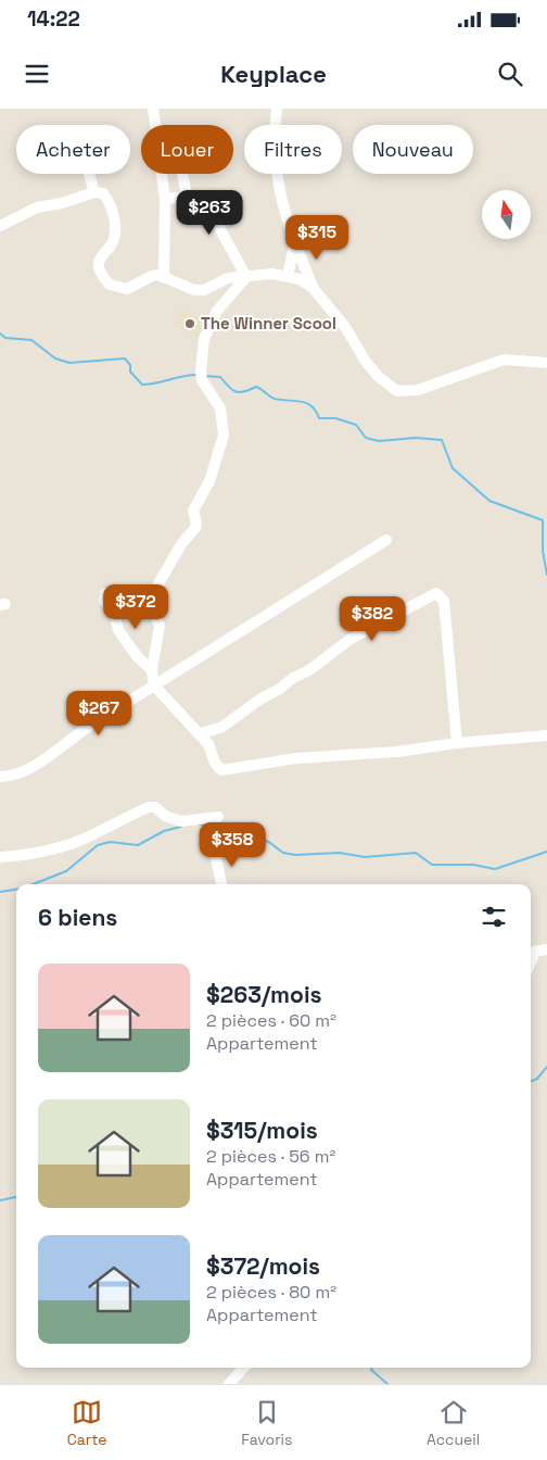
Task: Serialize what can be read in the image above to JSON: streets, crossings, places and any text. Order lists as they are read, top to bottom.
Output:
{
  "places": ["The Winner Scool"],
  "north": "top",
  "page": {
    "status": "14:22",
    "header": "Keyplace",
    "chip": [
      "Acheter",
      "Louer",
      "Filtres",
      "Nouveau"
    ],
    "price": [
      "$263",
      "$315",
      "$372",
      "$382",
      "$267",
      "$358"
    ],
    "heading": "6 biens",
    "list": [
      {
        "name": "$263/mois",
        "note": "2 pièces · 60 m² · Appartement"
      },
      {
        "name": "$315/mois",
        "note": "2 pièces · 56 m² · Appartement"
      },
      {
        "name": "$372/mois",
        "note": "2 pièces · 80 m² · Appartement"
      }
    ],
    "tabs": ["Carte", "Favoris", "Accueil"]
  }
}
